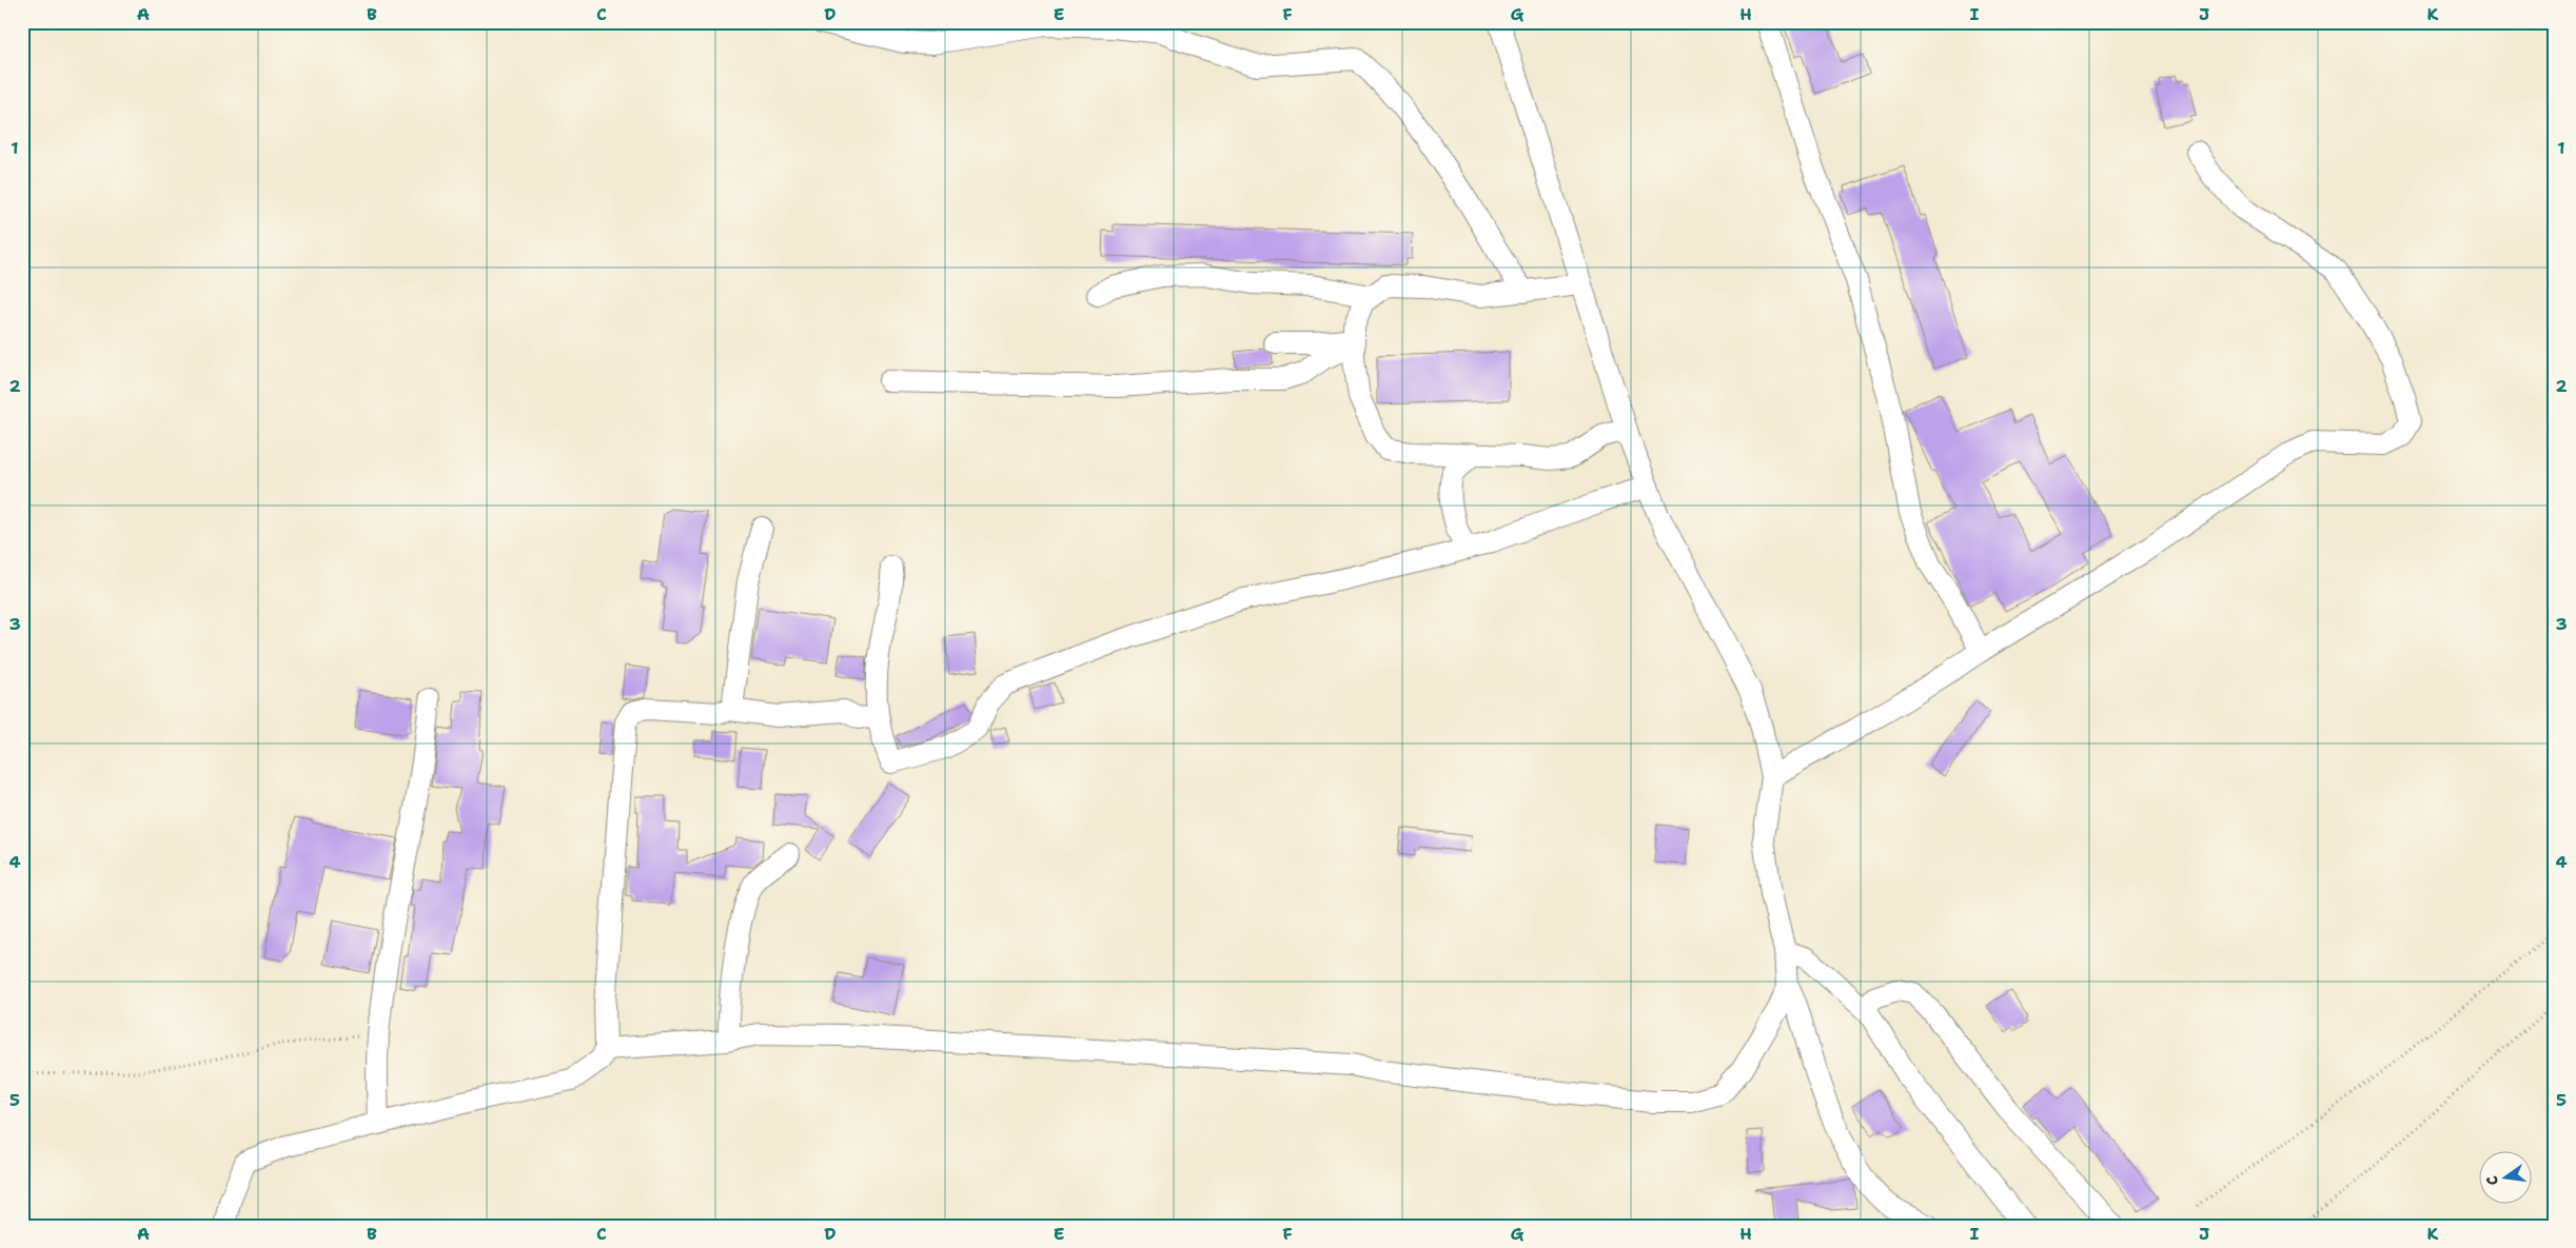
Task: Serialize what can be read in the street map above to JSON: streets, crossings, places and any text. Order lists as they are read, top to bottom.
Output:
{
  "north": "left",
  "grid": {
    "columns": [
      "A",
      "B",
      "C",
      "D",
      "E",
      "F",
      "G",
      "H",
      "I",
      "J",
      "K"
    ],
    "rows": [
      "1",
      "2",
      "3",
      "4",
      "5"
    ]
  }
}
